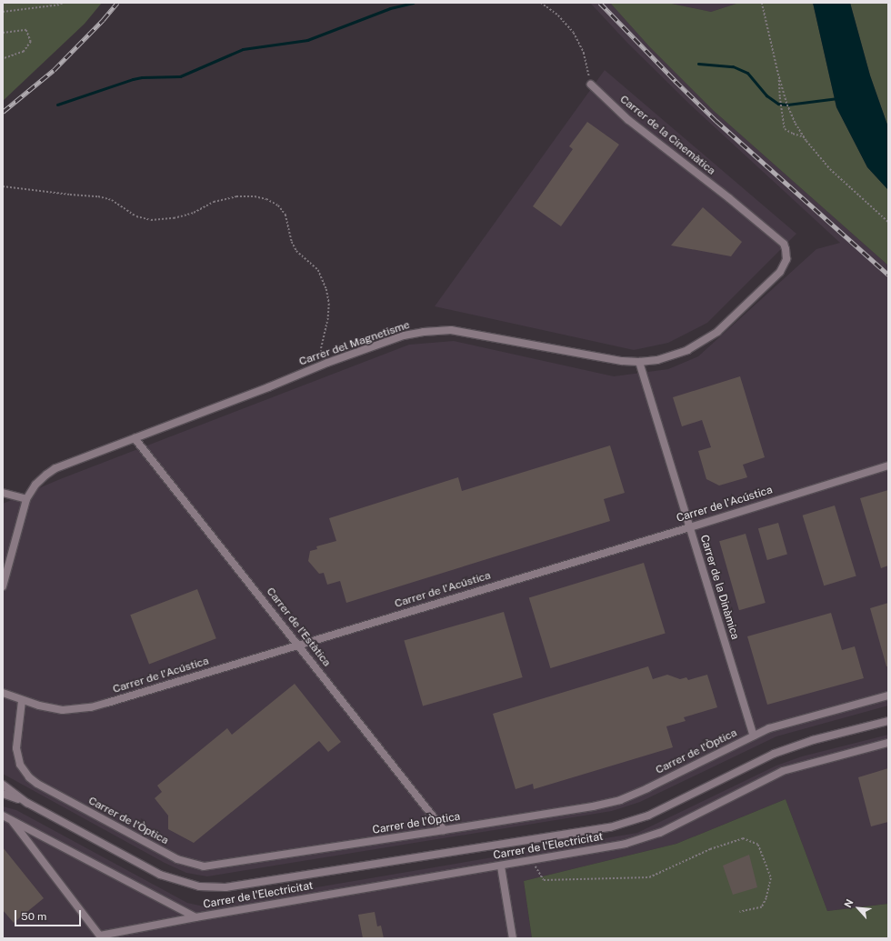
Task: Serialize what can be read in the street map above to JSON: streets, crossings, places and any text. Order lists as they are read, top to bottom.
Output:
{
  "streets": {
    "street": [
      "Carrer de la Cinemàtica",
      "Carrer del Magnetisme",
      "Carrer de l'Acústica",
      "Carrer de la Dinàmica",
      "Carrer de l'Estàtica",
      "Carrer de l'Òptica",
      "Carrer de l'Electricitat"
    ]
  },
  "crossings": [
    ["Carrer de la Cinemàtica", "Carrer del Magnetisme"],
    ["Carrer del Magnetisme", "Carrer de la Dinàmica"],
    ["Carrer del Magnetisme", "Carrer de l'Estàtica"],
    ["Carrer de l'Acústica", "Carrer de la Dinàmica"],
    ["Carrer de l'Acústica", "Carrer de l'Estàtica"],
    ["Carrer de l'Acústica", "Carrer de l'Òptica"],
    ["Carrer de la Dinàmica", "Carrer de l'Òptica"],
    ["Carrer de l'Estàtica", "Carrer de l'Òptica"]
  ],
  "scale_bar": "50 m",
  "north": "top left"
}
